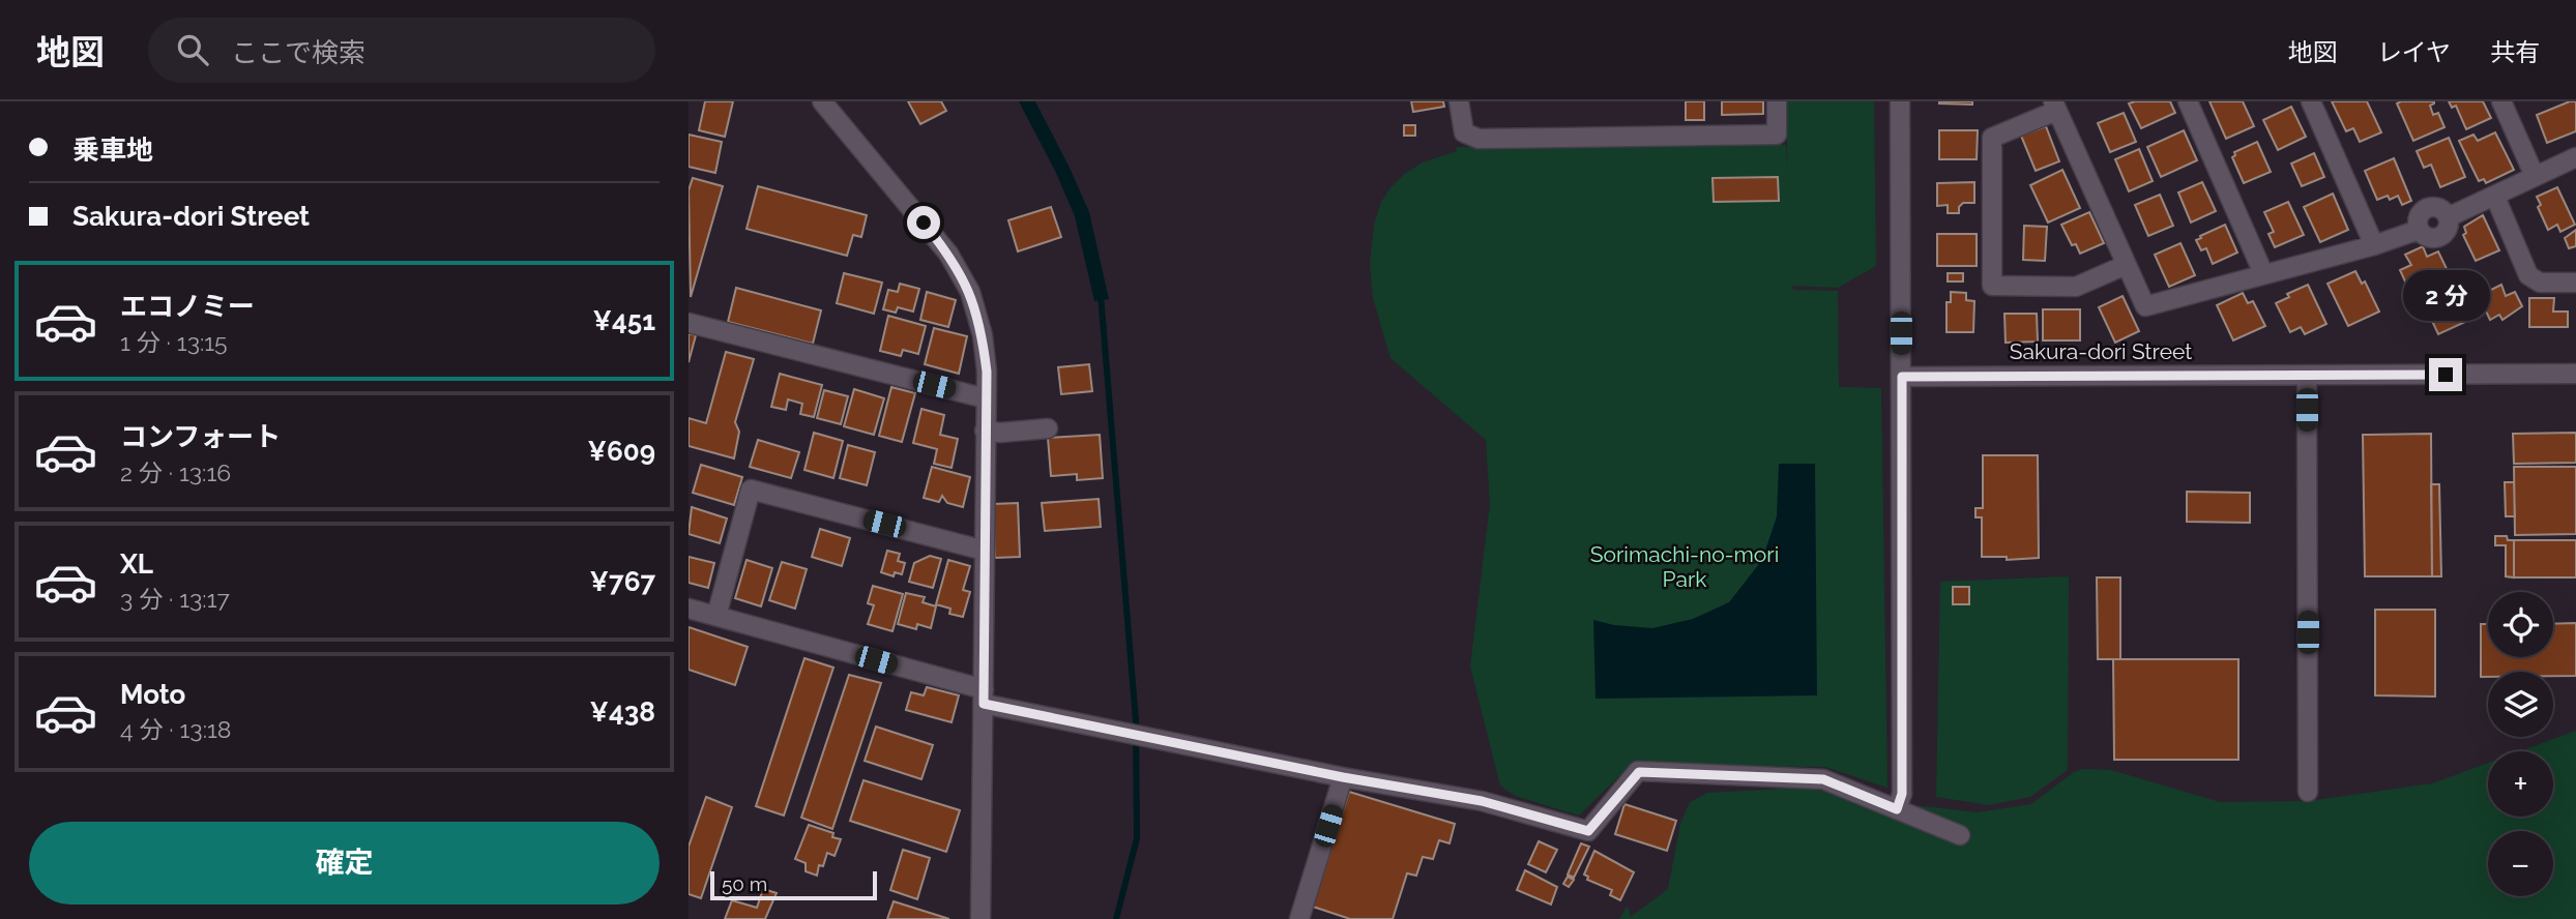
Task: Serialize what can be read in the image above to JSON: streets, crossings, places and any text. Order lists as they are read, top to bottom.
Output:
{
  "streets": {
    "street": ["Sakura-dori Street"]
  },
  "parks": ["Sorimachi-no-mori Park"],
  "scale_bar": "50 m",
  "page": {
    "header": "地図",
    "search": "ここで検索",
    "nav": ["地図", "レイヤ", "共有"],
    "banner": ["乗車地", "Sakura-dori Street"],
    "list": [
      {
        "name": "エコノミー",
        "note": "1 分 · 13:15",
        "value": "¥451"
      },
      {
        "name": "コンフォート",
        "note": "2 分 · 13:16",
        "value": "¥609"
      },
      {
        "name": "XL",
        "note": "3 分 · 13:17",
        "value": "¥767"
      },
      {
        "name": "Moto",
        "note": "4 分 · 13:18",
        "value": "¥438"
      }
    ],
    "bubble": "2 分",
    "map_buttons": ["+", "−"],
    "buttons": "確定",
    "scale": "50 m"
  }
}
